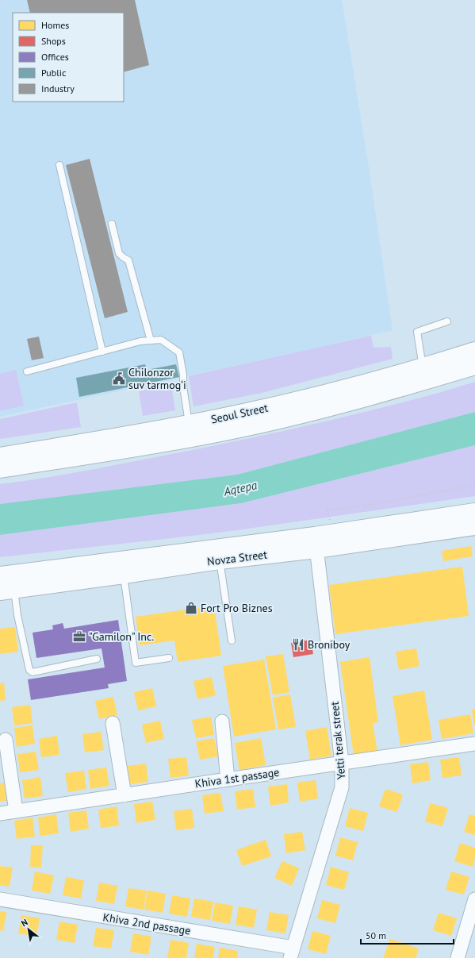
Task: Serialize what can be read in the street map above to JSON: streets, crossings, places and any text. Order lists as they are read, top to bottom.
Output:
{
  "streets": {
    "main road": ["Seoul Street", "Novza Street"],
    "street": ["Yetti terak street", "Khiva 1st passage", "Khiva 2nd passage"]
  },
  "crossings": [
    ["Novza Street", "Yetti terak street"],
    ["Yetti terak street", "Khiva 1st passage"],
    ["Yetti terak street", "Khiva 2nd passage"]
  ],
  "water": ["Aqtepa"],
  "places": {
    "public building": ["Chilonzor suv tarmog‘i"],
    "shop": ["Fort Pro Biznes"],
    "office": ["\"Gamilon\" Inc."],
    "restaurant": ["Broniboy"]
  },
  "legend": [
    "Homes",
    "Shops",
    "Offices",
    "Public",
    "Industry"
  ],
  "scale_bar": "50 m",
  "north": "top left"
}
